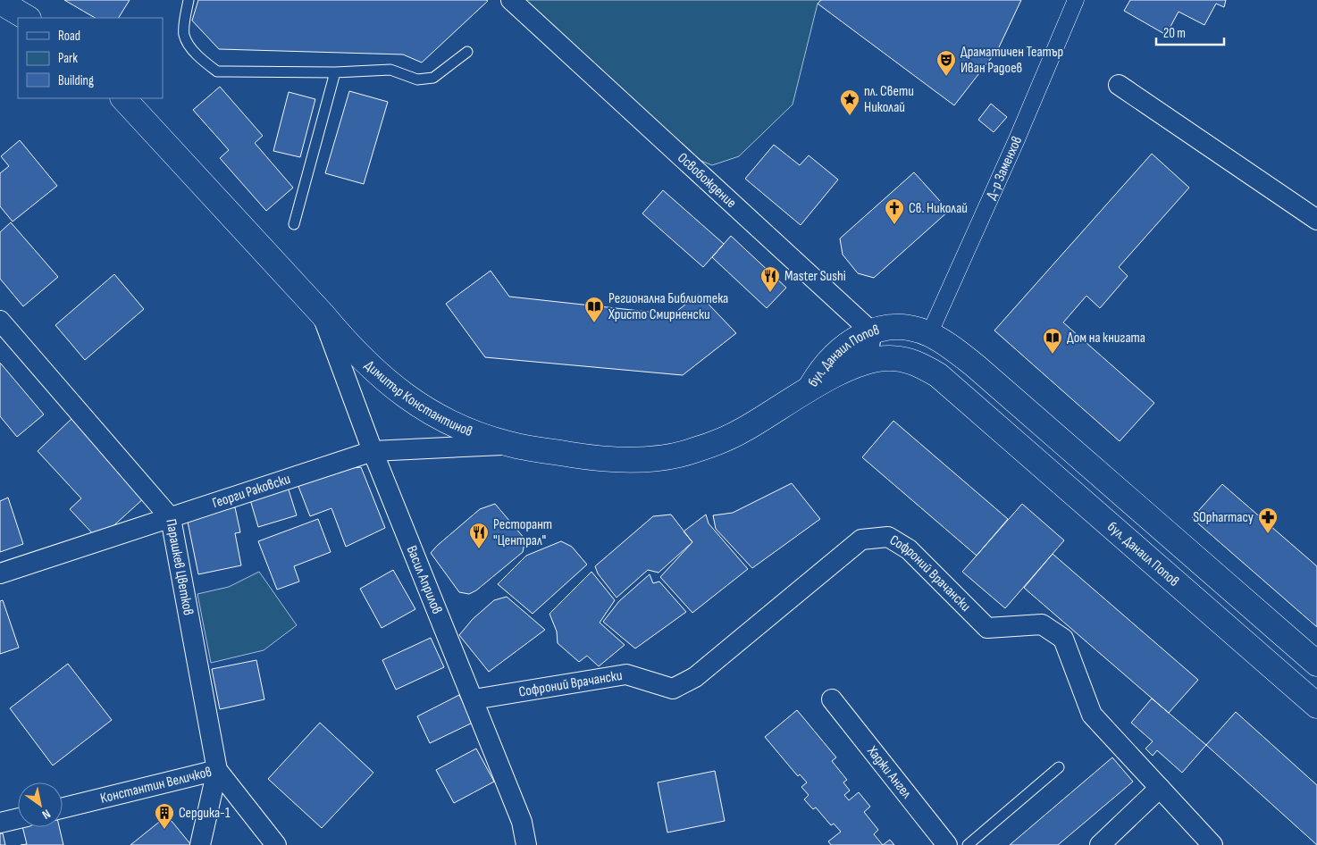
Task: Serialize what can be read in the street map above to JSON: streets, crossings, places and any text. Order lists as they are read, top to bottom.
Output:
{
  "streets": {
    "street": [
      "Д-р Заменхов",
      "Освобождение",
      "бул. Данаил Попов",
      "Димитър Константинов",
      "Георги Раковски",
      "Парашкев Цветков",
      "Софроний Врачански",
      "Васил Априлов",
      "Хаджи Ангел",
      "Константин Величков"
    ]
  },
  "crossings": [
    ["Д-р Заменхов", "бул. Данаил Попов"],
    ["Освобождение", "бул. Данаил Попов"],
    ["бул. Данаил Попов", "Димитър Константинов"],
    ["Димитър Константинов", "Георги Раковски"],
    ["Димитър Константинов", "Васил Априлов"],
    ["Георги Раковски", "Парашкев Цветков"],
    ["Георги Раковски", "Васил Априлов"],
    ["Парашкев Цветков", "Константин Величков"],
    ["Софроний Врачански", "Васил Априлов"]
  ],
  "places": {
    "theatre": ["Драматичен Театър Иван Радоев"],
    "place": ["пл. Свети Николай"],
    "church": ["Св. Николай"],
    "restaurant": ["Master Sushi", "Ресторант \"Централ\""],
    "library": ["Регионална Библиотека Христо Смирненски", "Дом на книгата"],
    "pharmacy": ["SOpharmacy"],
    "building": ["Сердика-1"]
  },
  "legend": ["Road", "Park", "Building"],
  "scale_bar": "20 m",
  "north": "bottom right"
}
